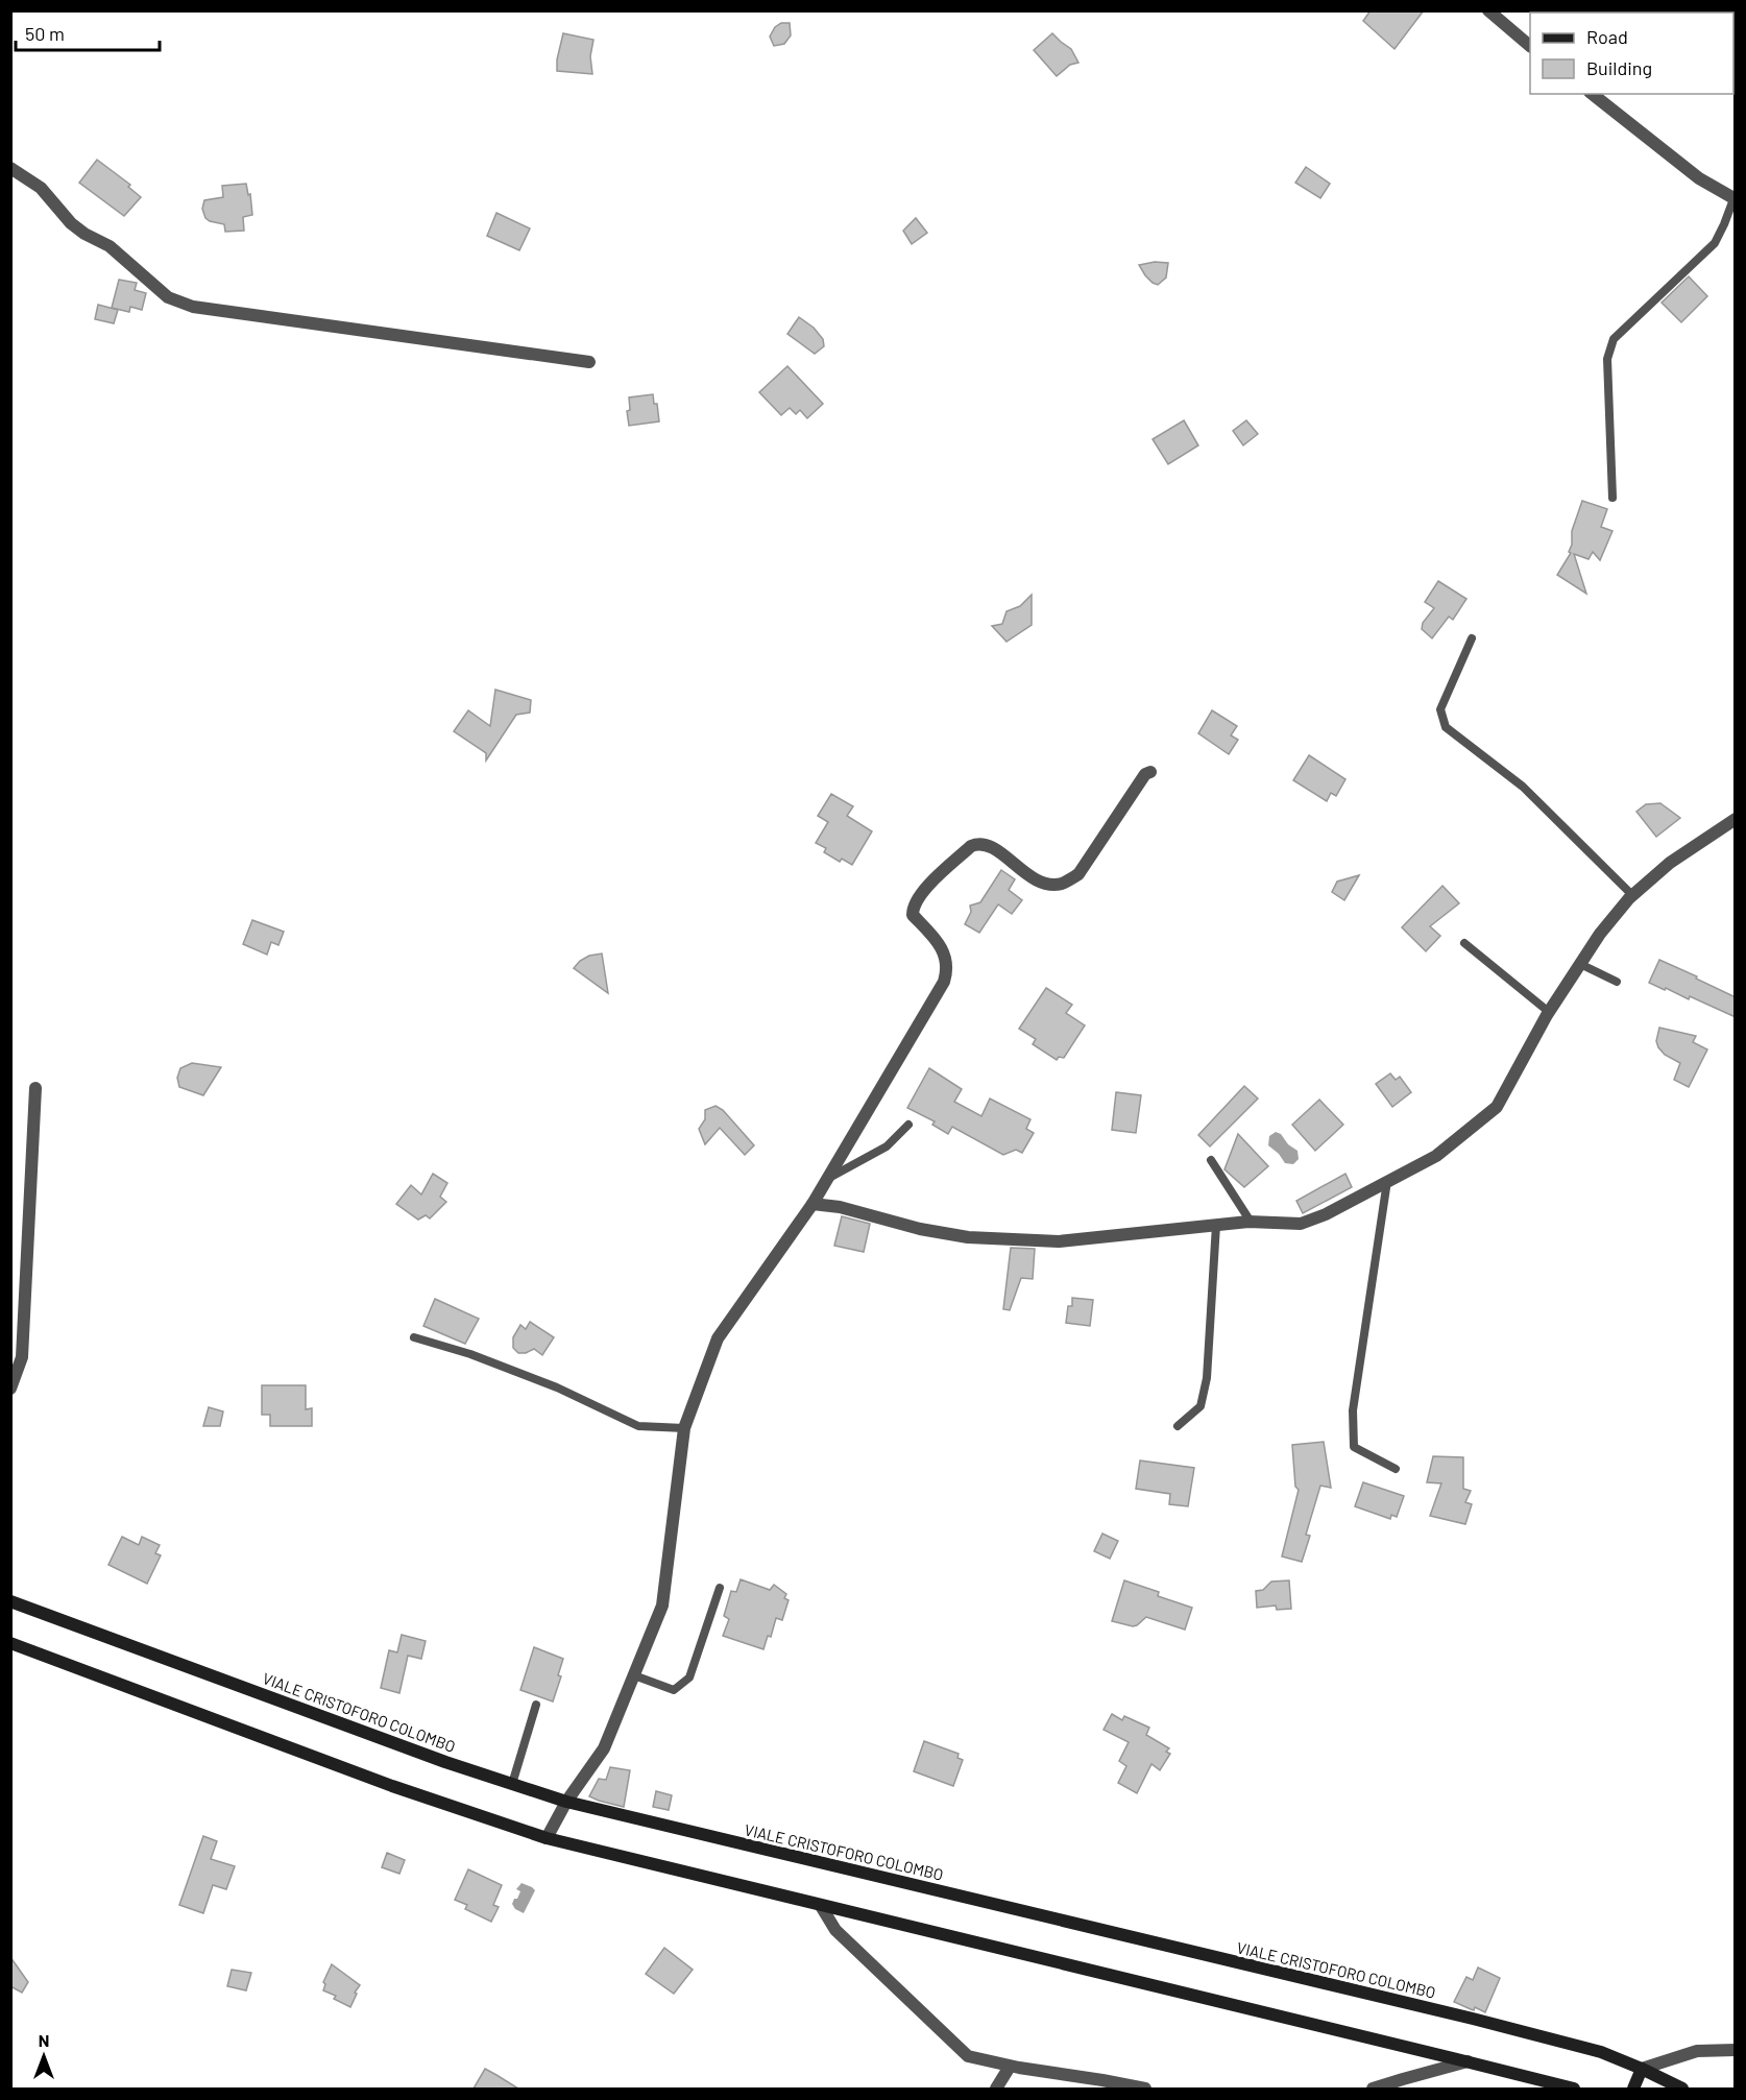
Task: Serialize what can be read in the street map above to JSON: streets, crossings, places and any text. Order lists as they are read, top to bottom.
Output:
{
  "streets": {
    "main road": ["VIALE CRISTOFORO COLOMBO"]
  },
  "legend": ["Road", "Building"],
  "scale_bar": "50 m",
  "north": "top"
}
